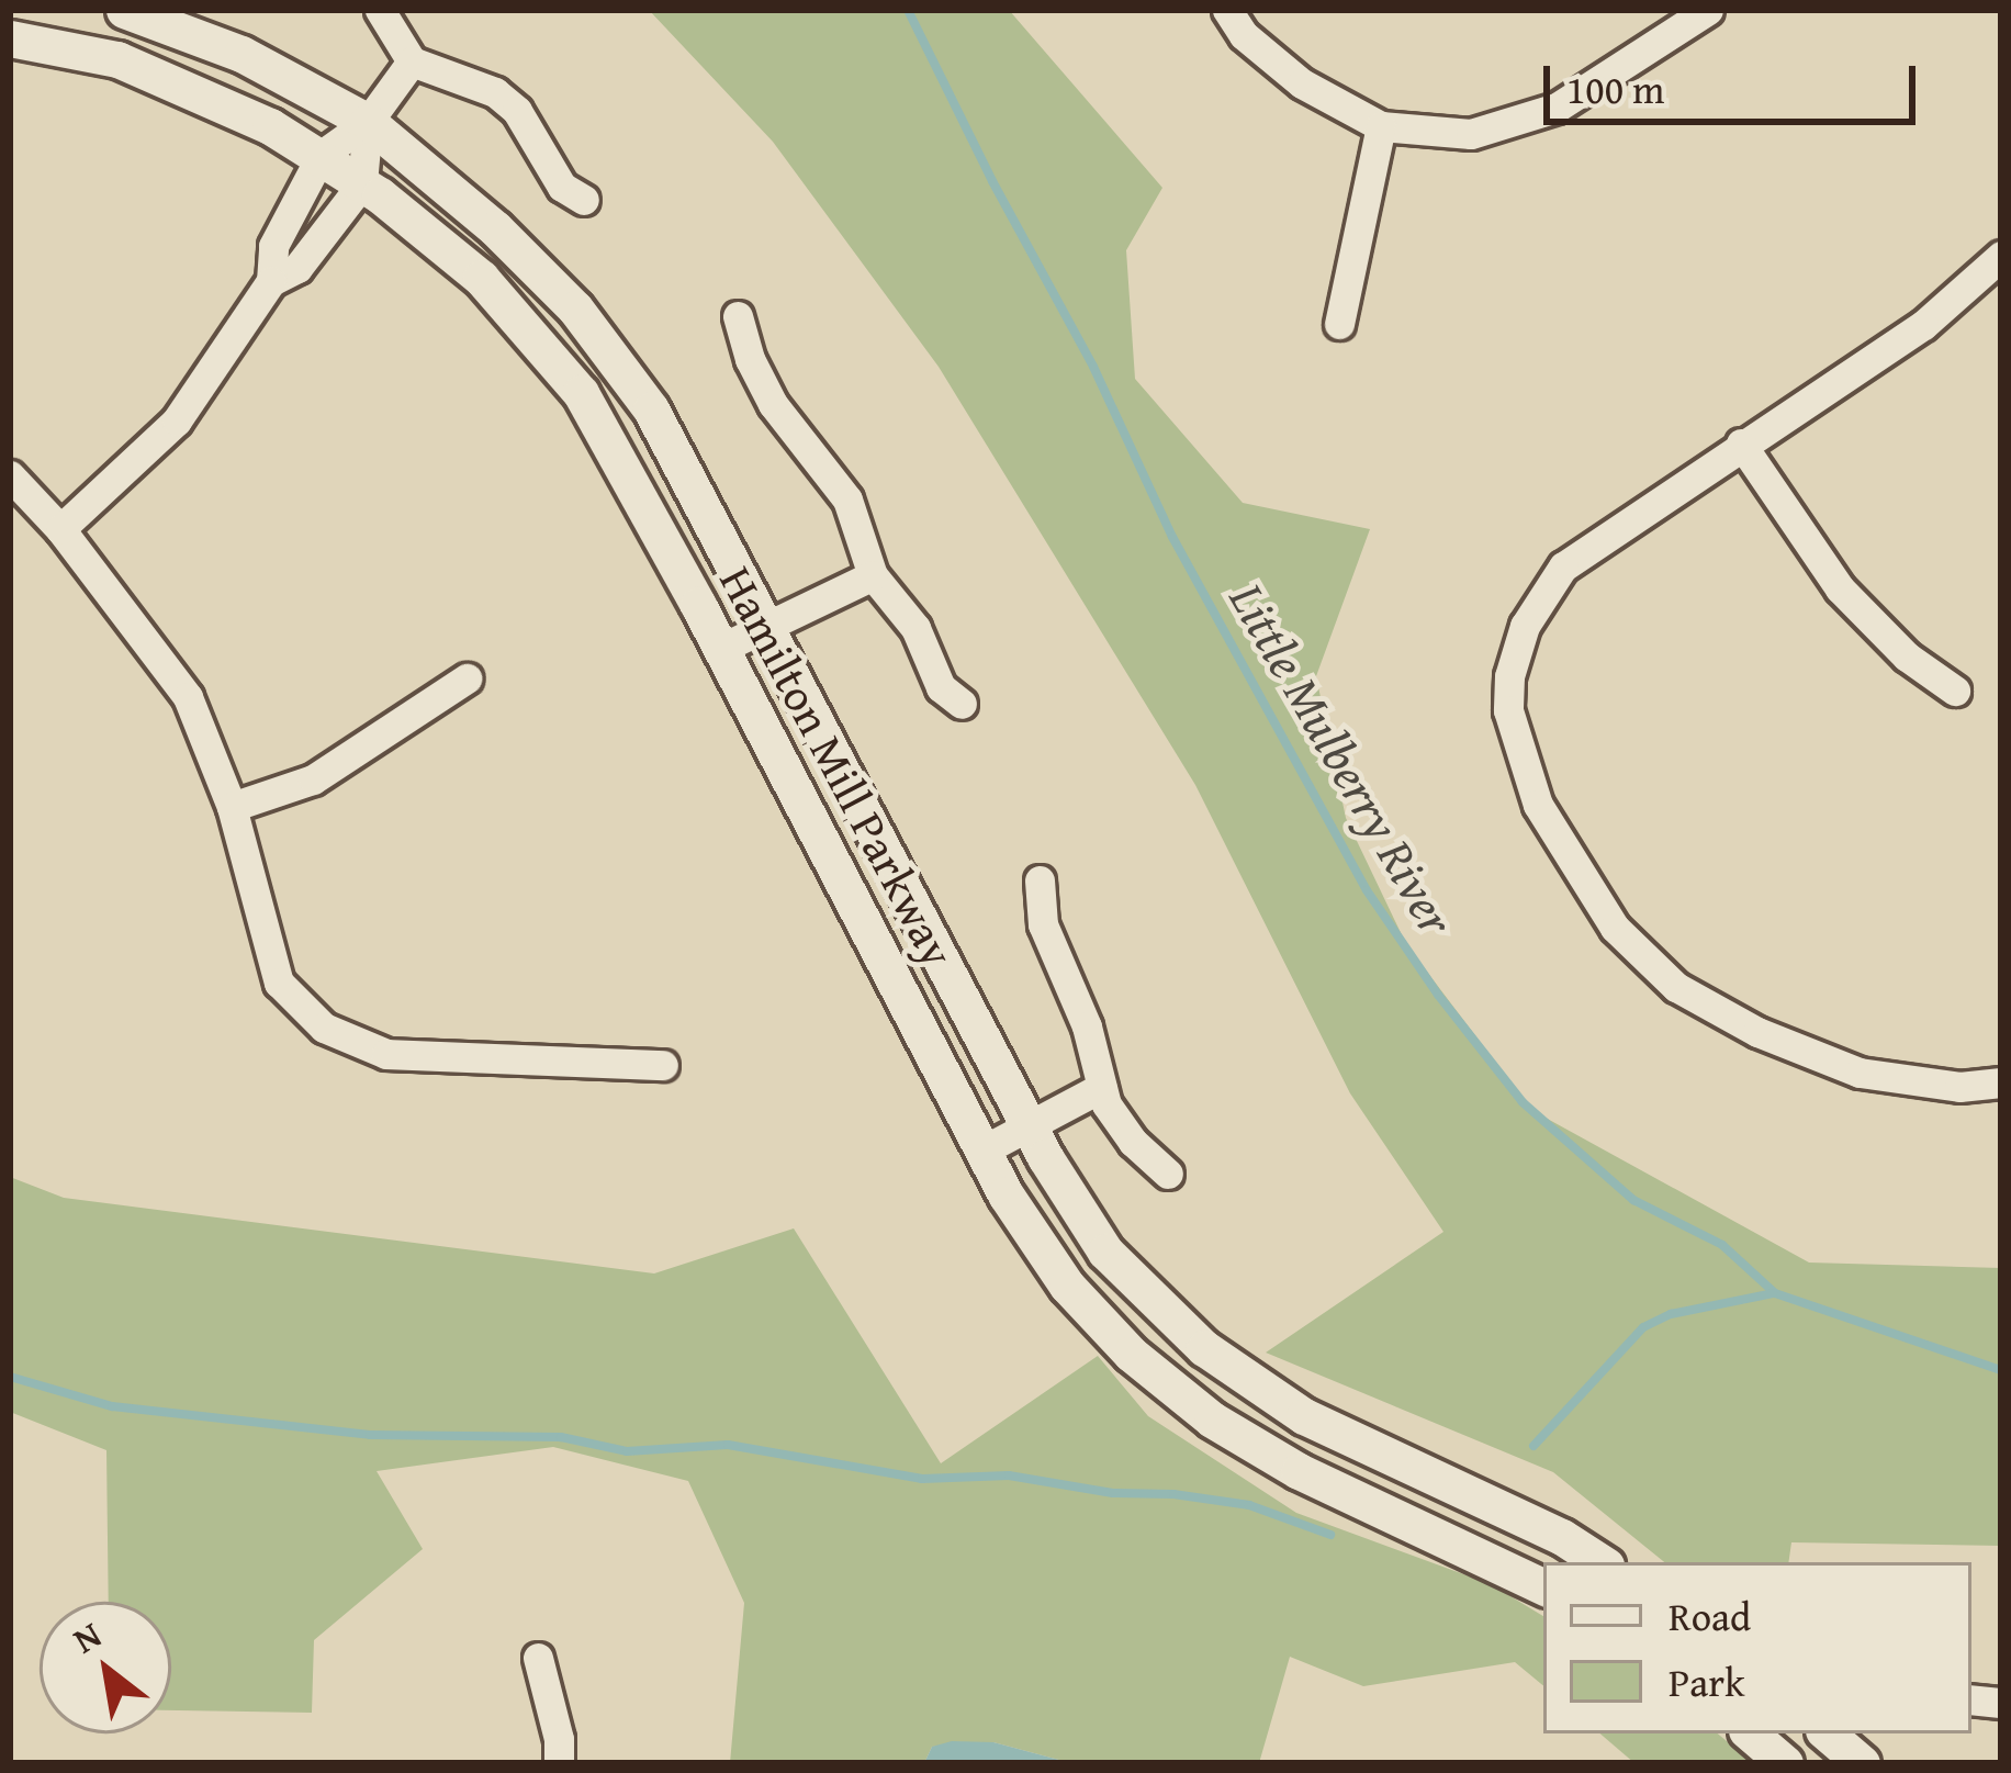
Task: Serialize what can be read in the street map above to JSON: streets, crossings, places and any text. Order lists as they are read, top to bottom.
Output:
{
  "streets": {
    "street": ["Hamilton Mill Parkway"]
  },
  "water": ["Little Mulberry River"],
  "legend": ["Road", "Park"],
  "scale_bar": "100 m",
  "north": "top left"
}
